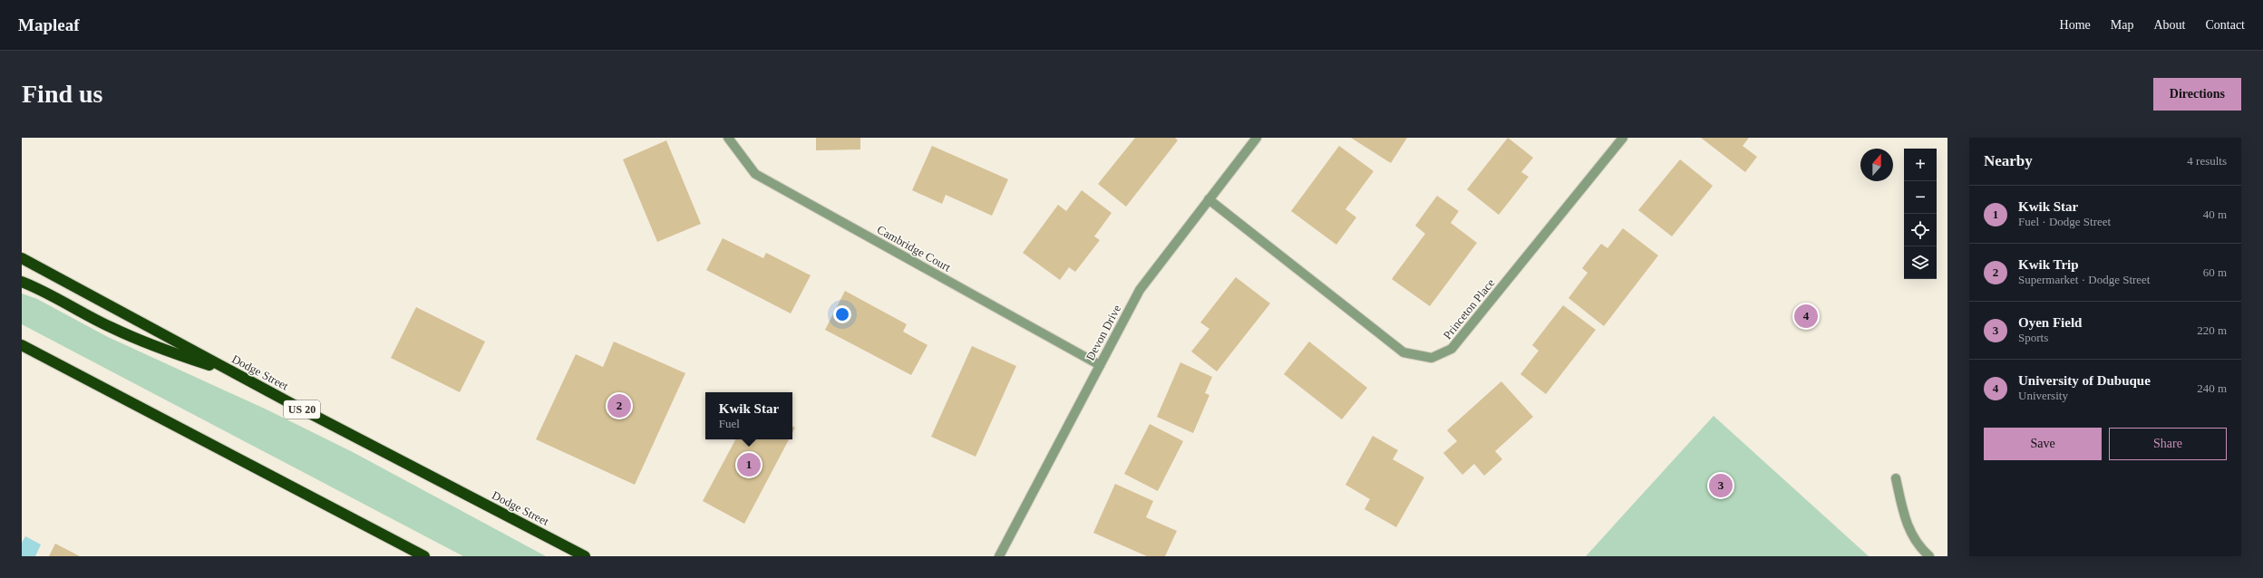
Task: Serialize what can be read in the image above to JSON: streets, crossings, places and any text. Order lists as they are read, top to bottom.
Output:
{
  "streets": {
    "highway": ["Dodge Street", "US 20"],
    "street": ["Cambridge Court", "Princeton Place", "Devon Drive"]
  },
  "crossings": [
    ["Cambridge Court", "Devon Drive"],
    ["Princeton Place", "Devon Drive"]
  ],
  "north": "top",
  "page": {
    "header": "Mapleaf",
    "nav": [
      "Home",
      "Map",
      "About",
      "Contact"
    ],
    "buttons": [
      "Directions",
      ["Save", "Share"]
    ],
    "title": "Find us",
    "heading": ["Nearby", "4 results"],
    "map_buttons": ["+", "−"],
    "list": [
      {
        "mark": "1",
        "name": "Kwik Star",
        "note": "Fuel · Dodge Street",
        "value": "40 m"
      },
      {
        "mark": "2",
        "name": "Kwik Trip",
        "note": "Supermarket · Dodge Street",
        "value": "60 m"
      },
      {
        "mark": "3",
        "name": "Oyen Field",
        "note": "Sports",
        "value": "220 m"
      },
      {
        "mark": "4",
        "name": "University of Dubuque",
        "note": "University",
        "value": "240 m"
      }
    ],
    "pins": [
      "4",
      "2",
      "1",
      "3"
    ],
    "popup": ["Kwik Star", "Fuel"]
  }
}
